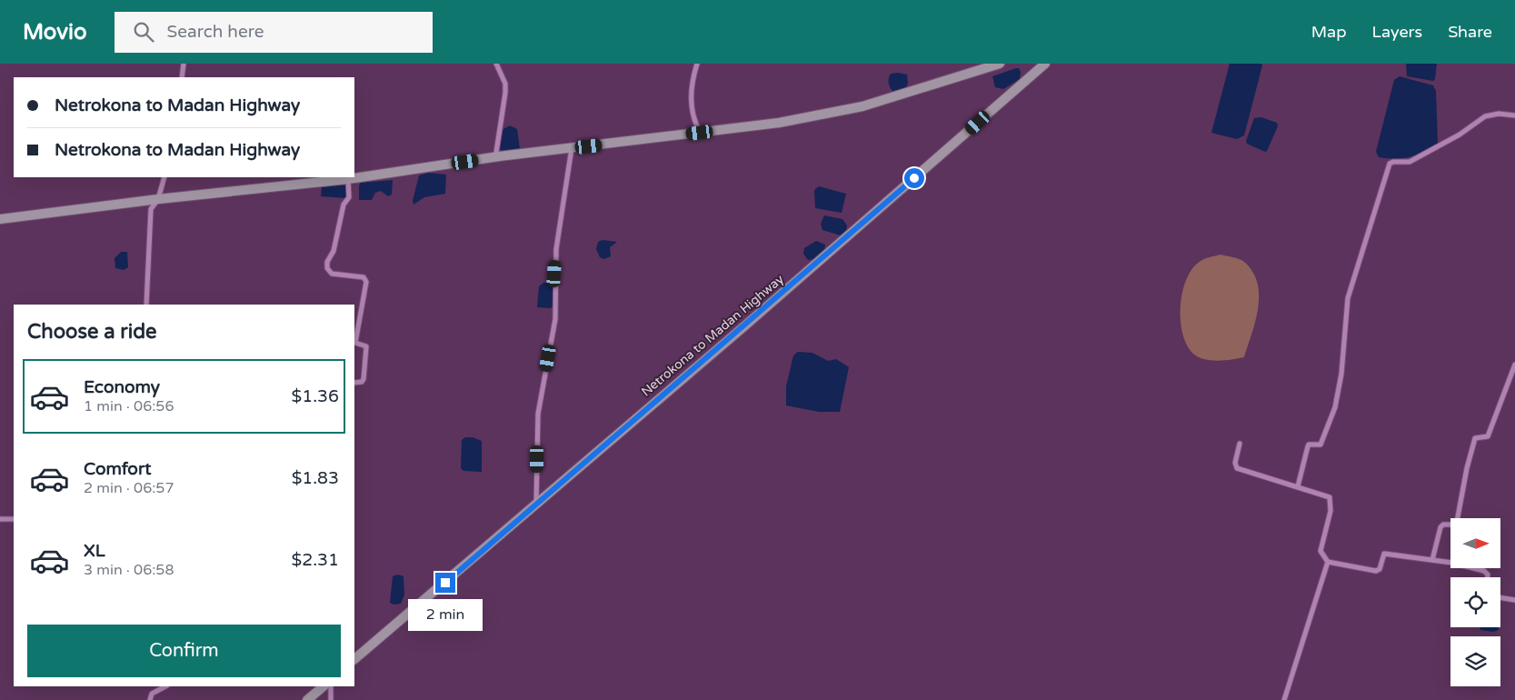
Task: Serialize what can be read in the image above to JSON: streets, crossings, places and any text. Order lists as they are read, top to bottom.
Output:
{
  "streets": {
    "main road": ["Netrokona to Madan Highway"]
  },
  "north": "right",
  "page": {
    "header": "Movio",
    "search": "Search here",
    "nav": ["Map", "Layers", "Share"],
    "banner": ["Netrokona to Madan Highway", "Netrokona to Madan Highway"],
    "heading": "Choose a ride",
    "list": [
      {
        "name": "Economy",
        "note": "1 min · 06:56",
        "value": "$1.36"
      },
      {
        "name": "Comfort",
        "note": "2 min · 06:57",
        "value": "$1.83"
      },
      {
        "name": "XL",
        "note": "3 min · 06:58",
        "value": "$2.31"
      }
    ],
    "bubble": "2 min",
    "buttons": "Confirm"
  }
}
